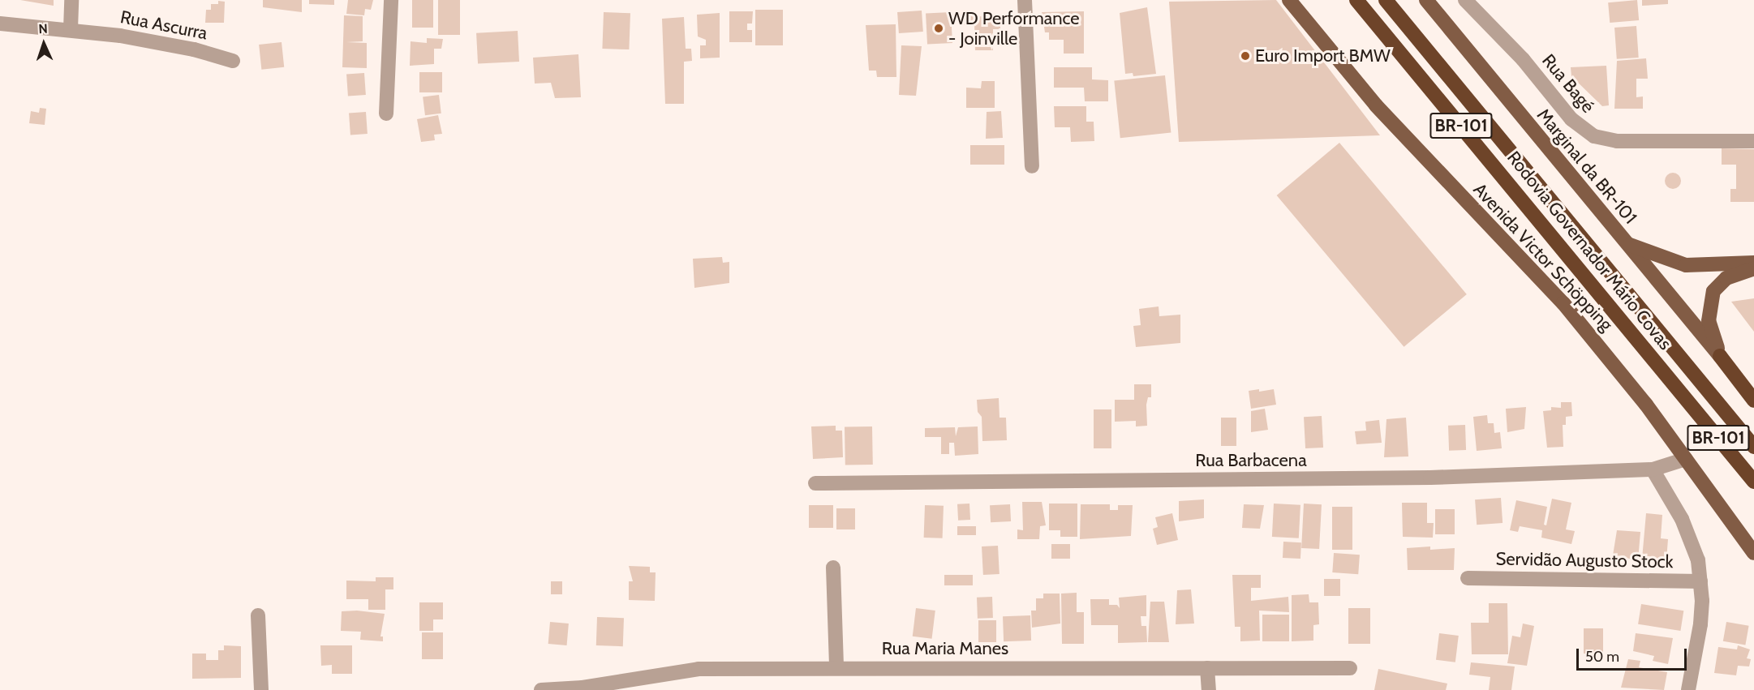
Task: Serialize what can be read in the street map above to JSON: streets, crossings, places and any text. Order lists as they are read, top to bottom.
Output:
{
  "streets": {
    "highway": ["BR-101", "Rodovia Governador Mário Covas"],
    "main road": ["Marginal da BR-101", "Avenida Victor Schöpping"],
    "street": [
      "Rua Ascurra",
      "Rua Bagé",
      "Rua Barbacena",
      "Servidão Augusto Stock",
      "Rua Maria Manes"
    ]
  },
  "crossings": [
    ["Avenida Victor Schöpping", "Rua Barbacena"]
  ],
  "places": ["WD Performance - Joinville", "Euro Import BMW"],
  "scale_bar": "50 m",
  "north": "top"
}
